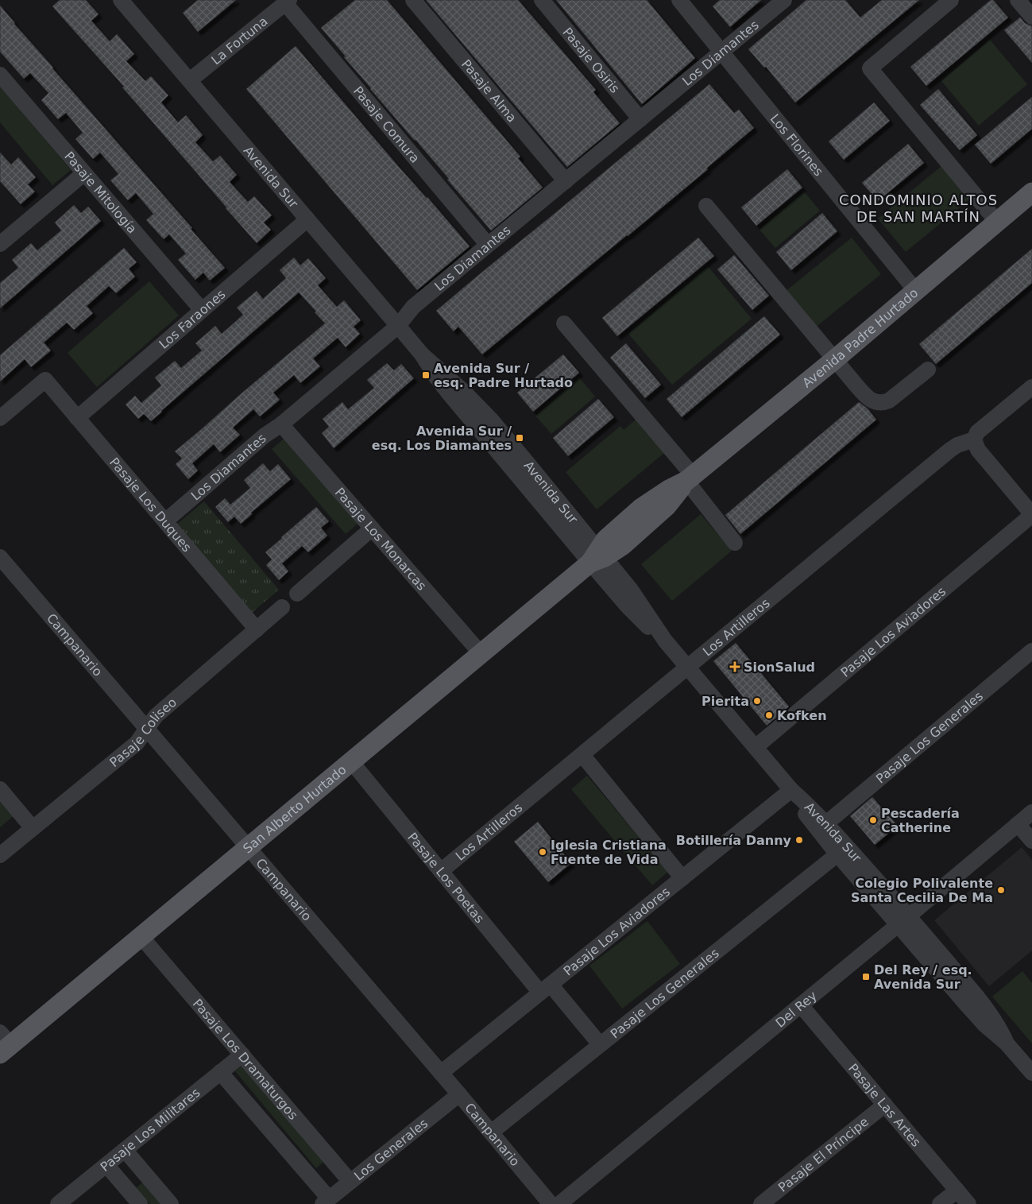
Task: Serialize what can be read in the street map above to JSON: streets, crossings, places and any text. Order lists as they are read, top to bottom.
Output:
{
  "streets": {
    "main road": ["Avenida Padre Hurtado", "San Alberto Hurtado"],
    "street": [
      "La Fortuna",
      "Los Diamantes",
      "Pasaje Osiris",
      "Pasaje Alma",
      "Pasaje Comura",
      "Los Florines",
      "Avenida Sur",
      "Pasaje Mitología",
      "Los Faraones",
      "Pasaje Los Duques",
      "Pasaje Los Monarcas",
      "Los Artilleros",
      "Pasaje Los Aviadores",
      "Campanario",
      "Pasaje Coliseo",
      "Pasaje Los Generales",
      "Pasaje Los Poetas",
      "Del Rey",
      "Pasaje Los Dramaturgos",
      "Pasaje Las Artes",
      "Pasaje Los Militares",
      "Los Generales",
      "Pasaje El Príncipe"
    ]
  },
  "crossings": [
    ["La Fortuna", "Pasaje Comura"],
    ["La Fortuna", "Avenida Sur"],
    ["Los Diamantes", "Pasaje Osiris"],
    ["Los Diamantes", "Pasaje Alma"],
    ["Los Diamantes", "Pasaje Comura"],
    ["Los Diamantes", "Los Florines"],
    ["Los Diamantes", "Avenida Sur"],
    ["Los Diamantes", "Pasaje Los Duques"],
    ["Los Diamantes", "Pasaje Los Monarcas"],
    ["Los Florines", "Avenida Padre Hurtado"],
    ["Avenida Sur", "Los Faraones"],
    ["Avenida Sur", "Avenida Padre Hurtado"],
    ["Avenida Sur", "Los Artilleros"],
    ["Avenida Sur", "Pasaje Los Aviadores"],
    ["Avenida Sur", "Pasaje Los Generales"],
    ["Avenida Sur", "San Alberto Hurtado"],
    ["Avenida Sur", "Del Rey"],
    ["Pasaje Mitología", "Los Faraones"],
    ["Los Faraones", "Pasaje Los Duques"],
    ["Avenida Padre Hurtado", "San Alberto Hurtado"],
    ["Pasaje Los Duques", "Pasaje Coliseo"],
    ["Pasaje Los Monarcas", "San Alberto Hurtado"],
    ["Los Artilleros", "Pasaje Los Poetas"],
    ["Pasaje Los Aviadores", "Campanario"],
    ["Pasaje Los Aviadores", "Pasaje Los Poetas"],
    ["Campanario", "Pasaje Coliseo"],
    ["Campanario", "Pasaje Los Generales"],
    ["Campanario", "San Alberto Hurtado"],
    ["Campanario", "Los Generales"],
    ["Pasaje Los Generales", "Pasaje Los Poetas"],
    ["San Alberto Hurtado", "Pasaje Los Poetas"],
    ["San Alberto Hurtado", "Pasaje Los Dramaturgos"],
    ["Del Rey", "Pasaje Las Artes"],
    ["Pasaje Los Dramaturgos", "Pasaje Los Militares"],
    ["Pasaje Los Dramaturgos", "Los Generales"],
    ["Pasaje Las Artes", "Pasaje El Príncipe"]
  ],
  "districts": ["CONDOMINIO ALTOS DE SAN MARTÍN"],
  "places": {
    "transit": ["Avenida Sur / esq. Padre Hurtado", "Avenida Sur / esq. Los Diamantes", "Del Rey / esq. Avenida Sur"],
    "health": ["SionSalud"],
    "other": [
      "Pierita",
      "Kofken",
      "Pescadería Catherine",
      "Botillería Danny",
      "Iglesia Cristiana Fuente de Vida",
      "Colegio Polivalente Santa Cecilia De Ma"
    ]
  }
}
